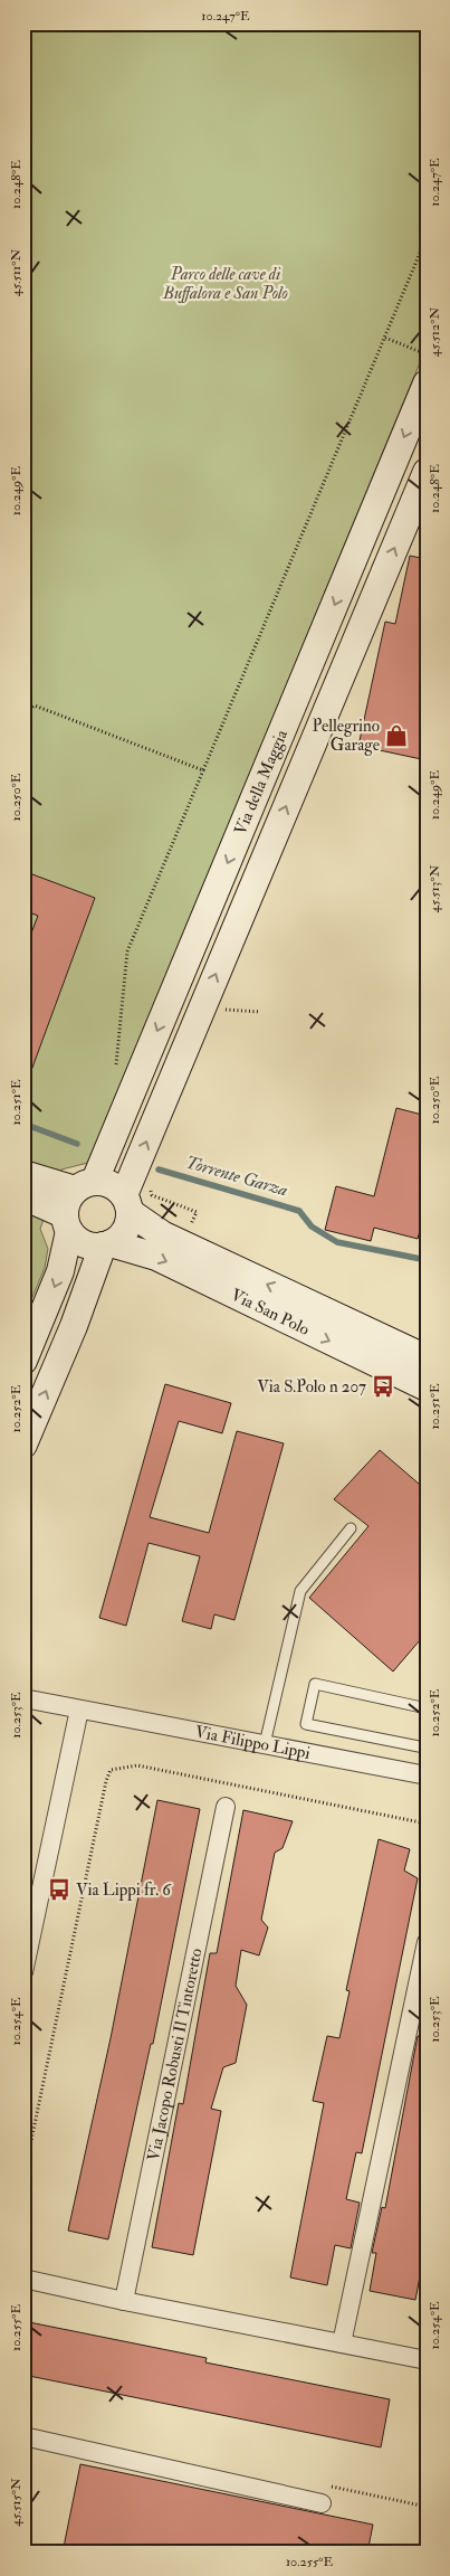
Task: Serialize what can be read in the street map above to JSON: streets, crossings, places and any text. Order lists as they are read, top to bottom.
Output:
{
  "streets": {
    "street": [
      "Via della Maggia",
      "Via San Polo",
      "Via Filippo Lippi",
      "Via Jacopo Robusti Il Tintoretto"
    ]
  },
  "crossings": [
    ["Via della Maggia", "Via San Polo"]
  ],
  "water": ["Torrente Garza"],
  "parks": ["Parco delle cave di Buffalora e San Polo"],
  "places": {
    "shop": ["Pellegrino Garage"],
    "bus stop": ["Via S.Polo n 207", "Via Lippi fr. 6"]
  },
  "coordinates": [
    "10.247°E",
    "10.248°E",
    "45.511°N",
    "45.512°N",
    "10.249°E",
    "10.250°E",
    "45.513°N",
    "10.251°E",
    "10.252°E",
    "10.253°E",
    "10.254°E",
    "10.255°E",
    "45.515°N"
  ]
}
